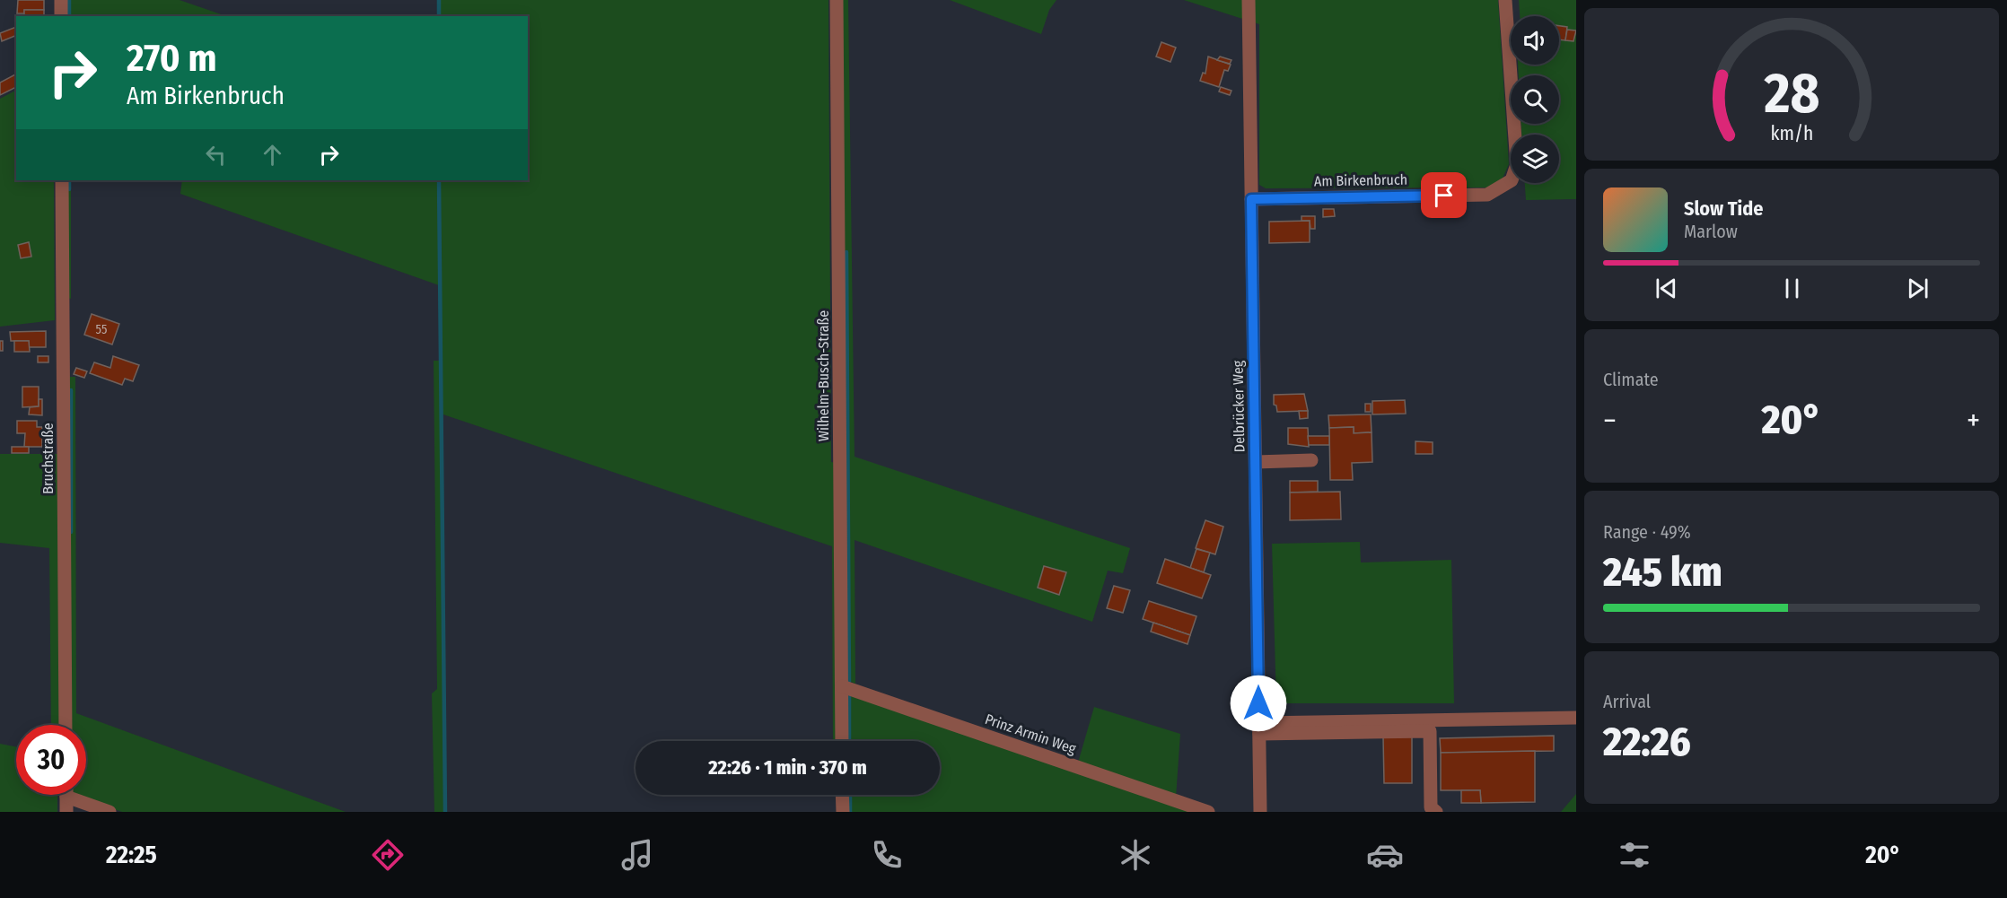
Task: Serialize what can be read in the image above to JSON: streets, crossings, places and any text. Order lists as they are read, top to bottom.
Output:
{
  "streets": {
    "street": [
      "Am Birkenbruch",
      "Wilhelm-Busch-Straße",
      "Delbrücker Weg",
      "Bruchstraße",
      "Prinz Armin Weg"
    ]
  },
  "crossings": [
    ["Am Birkenbruch", "Delbrücker Weg"],
    ["Wilhelm-Busch-Straße", "Prinz Armin Weg"]
  ],
  "house_numbers": ["55"],
  "page": {
    "turn": ["270 m", "Am Birkenbruch"],
    "song": ["Slow Tide", "Marlow"],
    "tile": [
      "Climate",
      ["Range · 49%", "245 km"],
      ["Arrival", "22:26"]
    ],
    "heat": ["−", "20°", "+"],
    "limit": "30",
    "trip": "22:26 · 1 min · 370 m",
    "tabs": ["22:25", "20°"],
    "gauge": ["28", "km/h"]
  }
}
